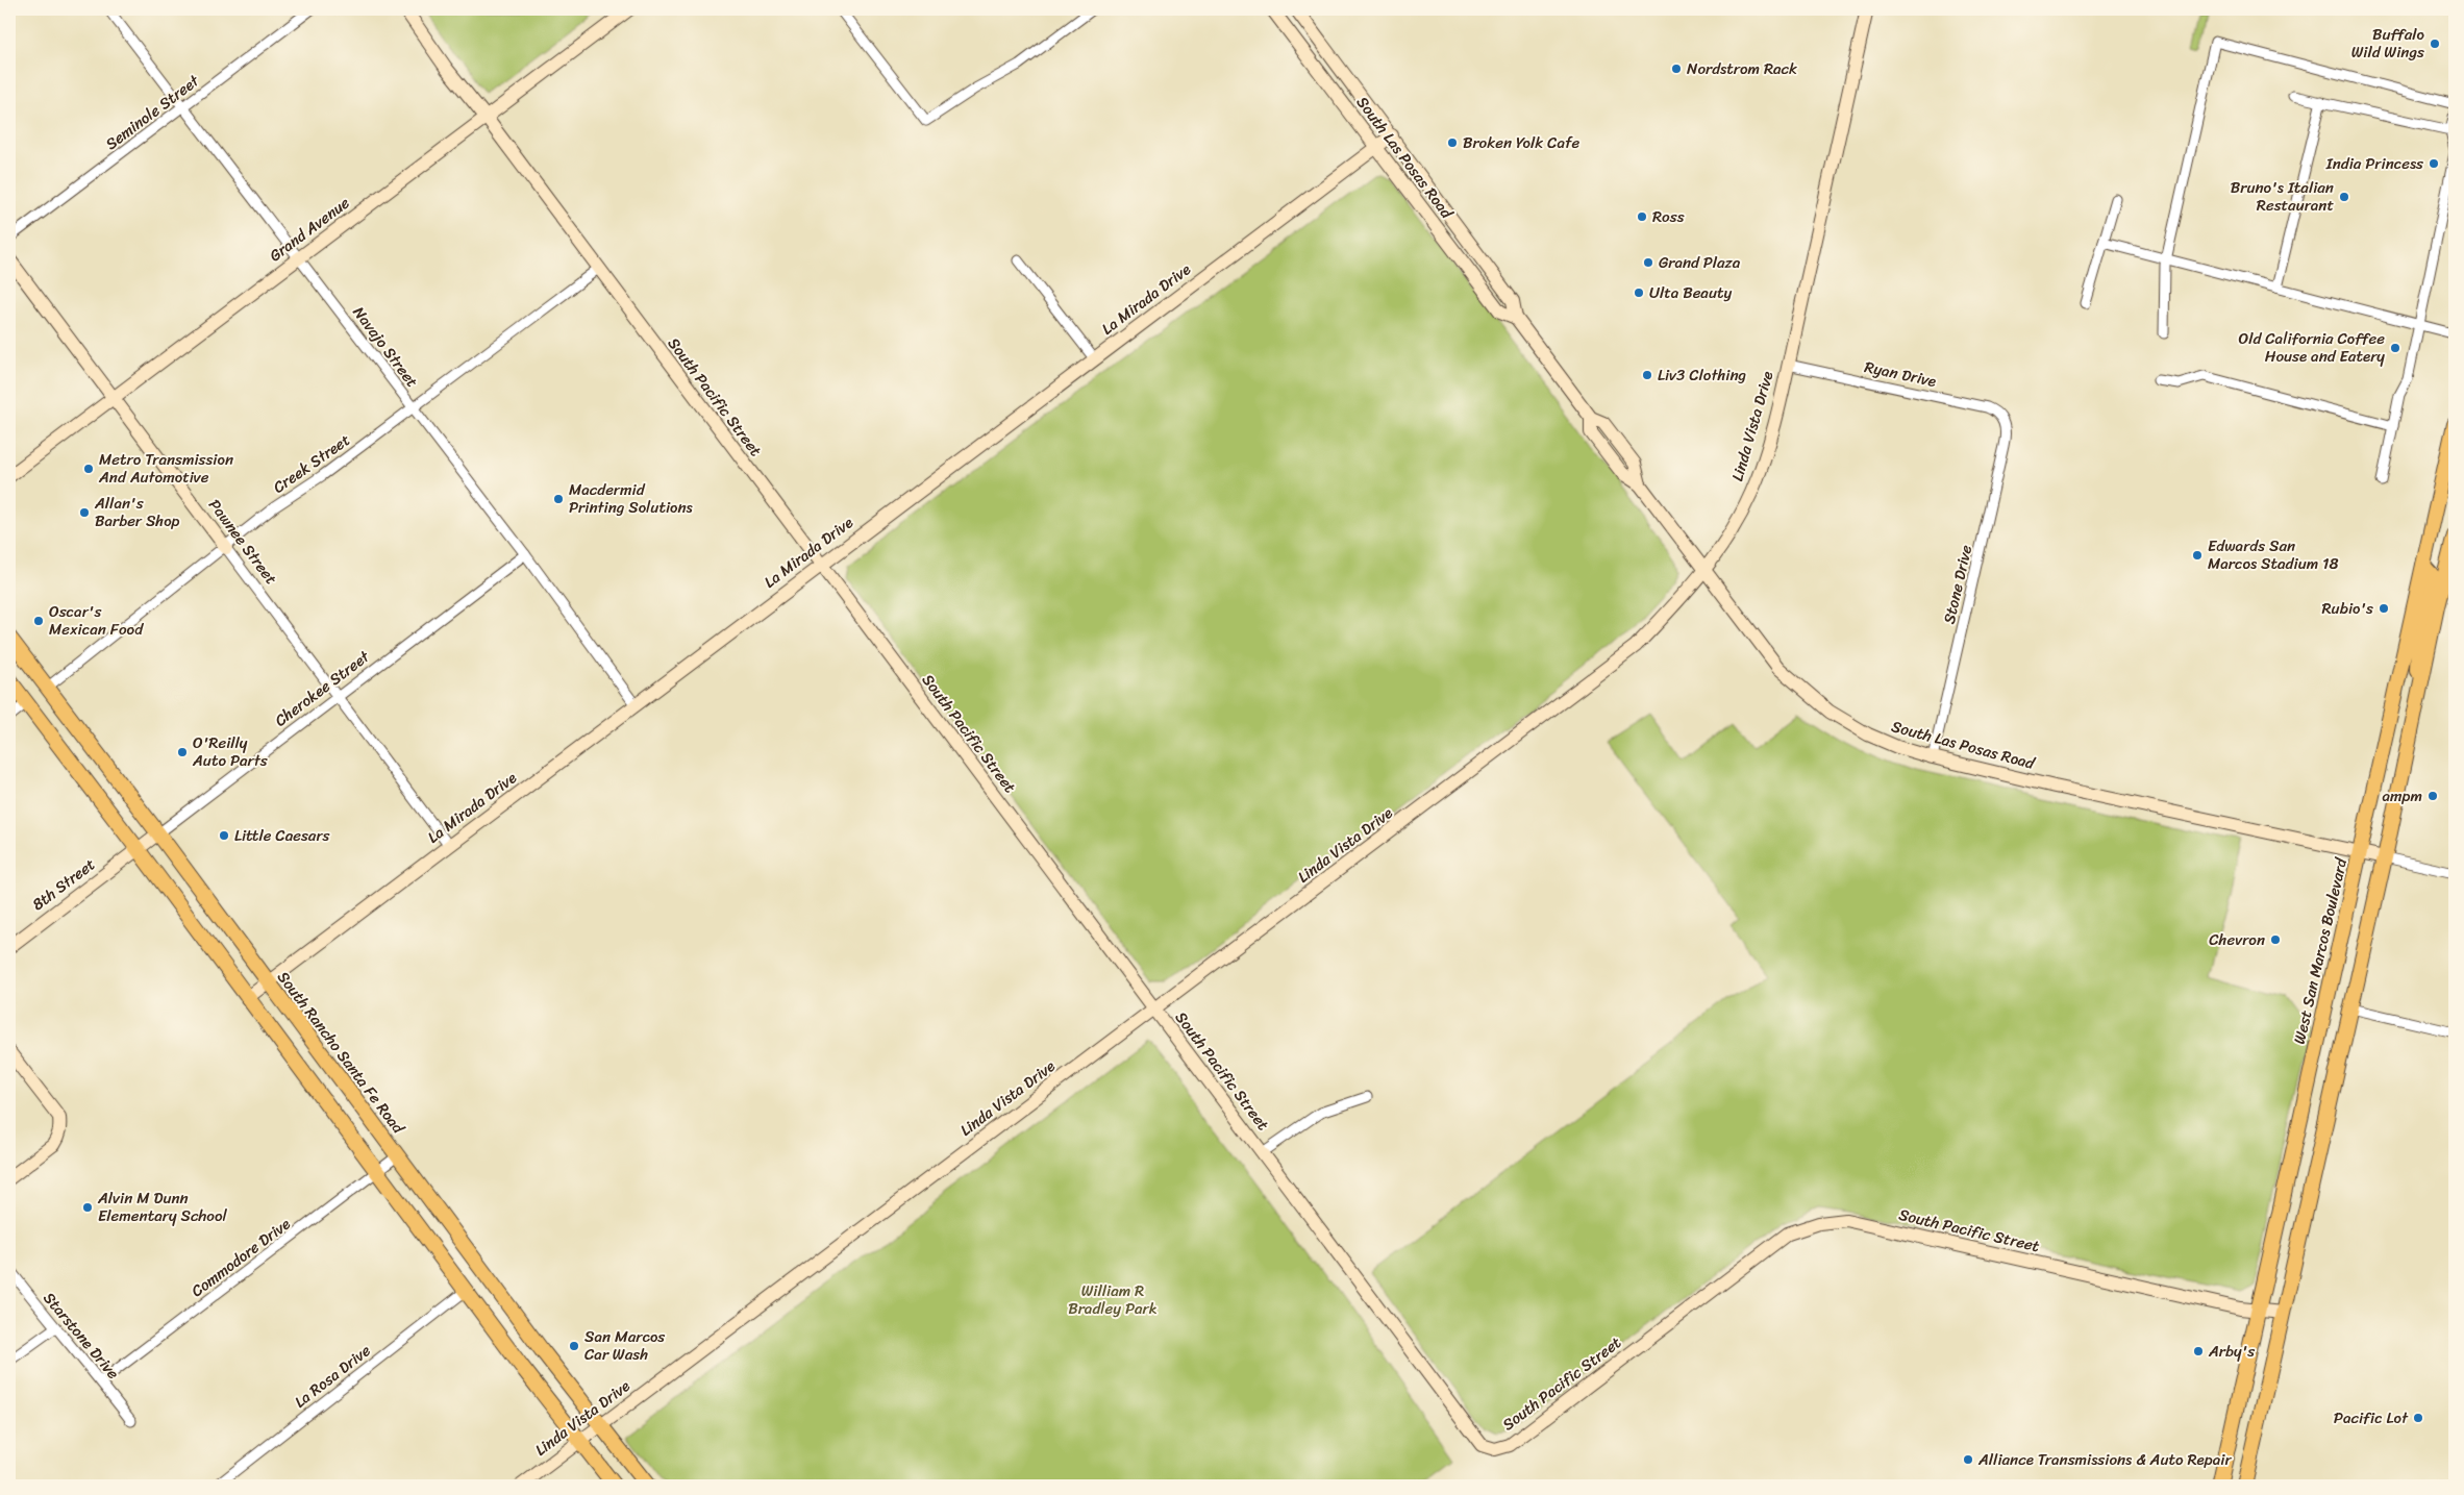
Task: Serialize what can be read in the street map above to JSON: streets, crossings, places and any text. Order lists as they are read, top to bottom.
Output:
{
  "streets": {
    "main road": ["West San Marcos Boulevard", "South Rancho Santa Fe Road"],
    "street": [
      "Seminole Street",
      "South Las Posas Road",
      "Grand Avenue",
      "La Mirada Drive",
      "Navajo Street",
      "Ryan Drive",
      "South Pacific Street",
      "Linda Vista Drive",
      "Creek Street",
      "Pawnee Street",
      "Stone Drive",
      "Cherokee Street",
      "8th Street",
      "Commodore Drive",
      "Starstone Drive",
      "La Rosa Drive"
    ]
  },
  "crossings": [
    ["Seminole Street", "Navajo Street"],
    ["South Las Posas Road", "La Mirada Drive"],
    ["South Las Posas Road", "Linda Vista Drive"],
    ["South Las Posas Road", "Stone Drive"],
    ["South Las Posas Road", "West San Marcos Boulevard"],
    ["Grand Avenue", "Navajo Street"],
    ["Grand Avenue", "South Pacific Street"],
    ["Grand Avenue", "Pawnee Street"],
    ["La Mirada Drive", "Navajo Street"],
    ["La Mirada Drive", "South Pacific Street"],
    ["La Mirada Drive", "Pawnee Street"],
    ["La Mirada Drive", "South Rancho Santa Fe Road"],
    ["Navajo Street", "Creek Street"],
    ["Navajo Street", "Cherokee Street"],
    ["Ryan Drive", "Linda Vista Drive"],
    ["Ryan Drive", "Stone Drive"],
    ["South Pacific Street", "Linda Vista Drive"],
    ["South Pacific Street", "Creek Street"],
    ["South Pacific Street", "West San Marcos Boulevard"],
    ["Linda Vista Drive", "South Rancho Santa Fe Road"],
    ["Creek Street", "Pawnee Street"],
    ["Creek Street", "South Rancho Santa Fe Road"],
    ["Pawnee Street", "Cherokee Street"],
    ["Cherokee Street", "8th Street"],
    ["Cherokee Street", "South Rancho Santa Fe Road"],
    ["South Rancho Santa Fe Road", "Commodore Drive"],
    ["Commodore Drive", "Starstone Drive"]
  ],
  "parks": ["William R Bradley Park"],
  "places": [
    "Buffalo Wild Wings",
    "Nordstrom Rack",
    "Broken Yolk Cafe",
    "India Princess",
    "Bruno's Italian Restaurant",
    "Ross",
    "Grand Plaza",
    "Ulta Beauty",
    "Old California Coffee House and Eatery",
    "Liv3 Clothing",
    "Metro Transmission And Automotive",
    "Macdermid Printing Solutions",
    "Allan's Barber Shop",
    "Edwards San Marcos Stadium 18",
    "Rubio's",
    "Oscar's Mexican Food",
    "O'Reilly Auto Parts",
    "ampm",
    "Little Caesars",
    "Chevron",
    "Alvin M Dunn Elementary School",
    "San Marcos Car Wash",
    "Arby's",
    "Pacific Lot",
    "Alliance Transmissions & Auto Repair"
  ]
}
